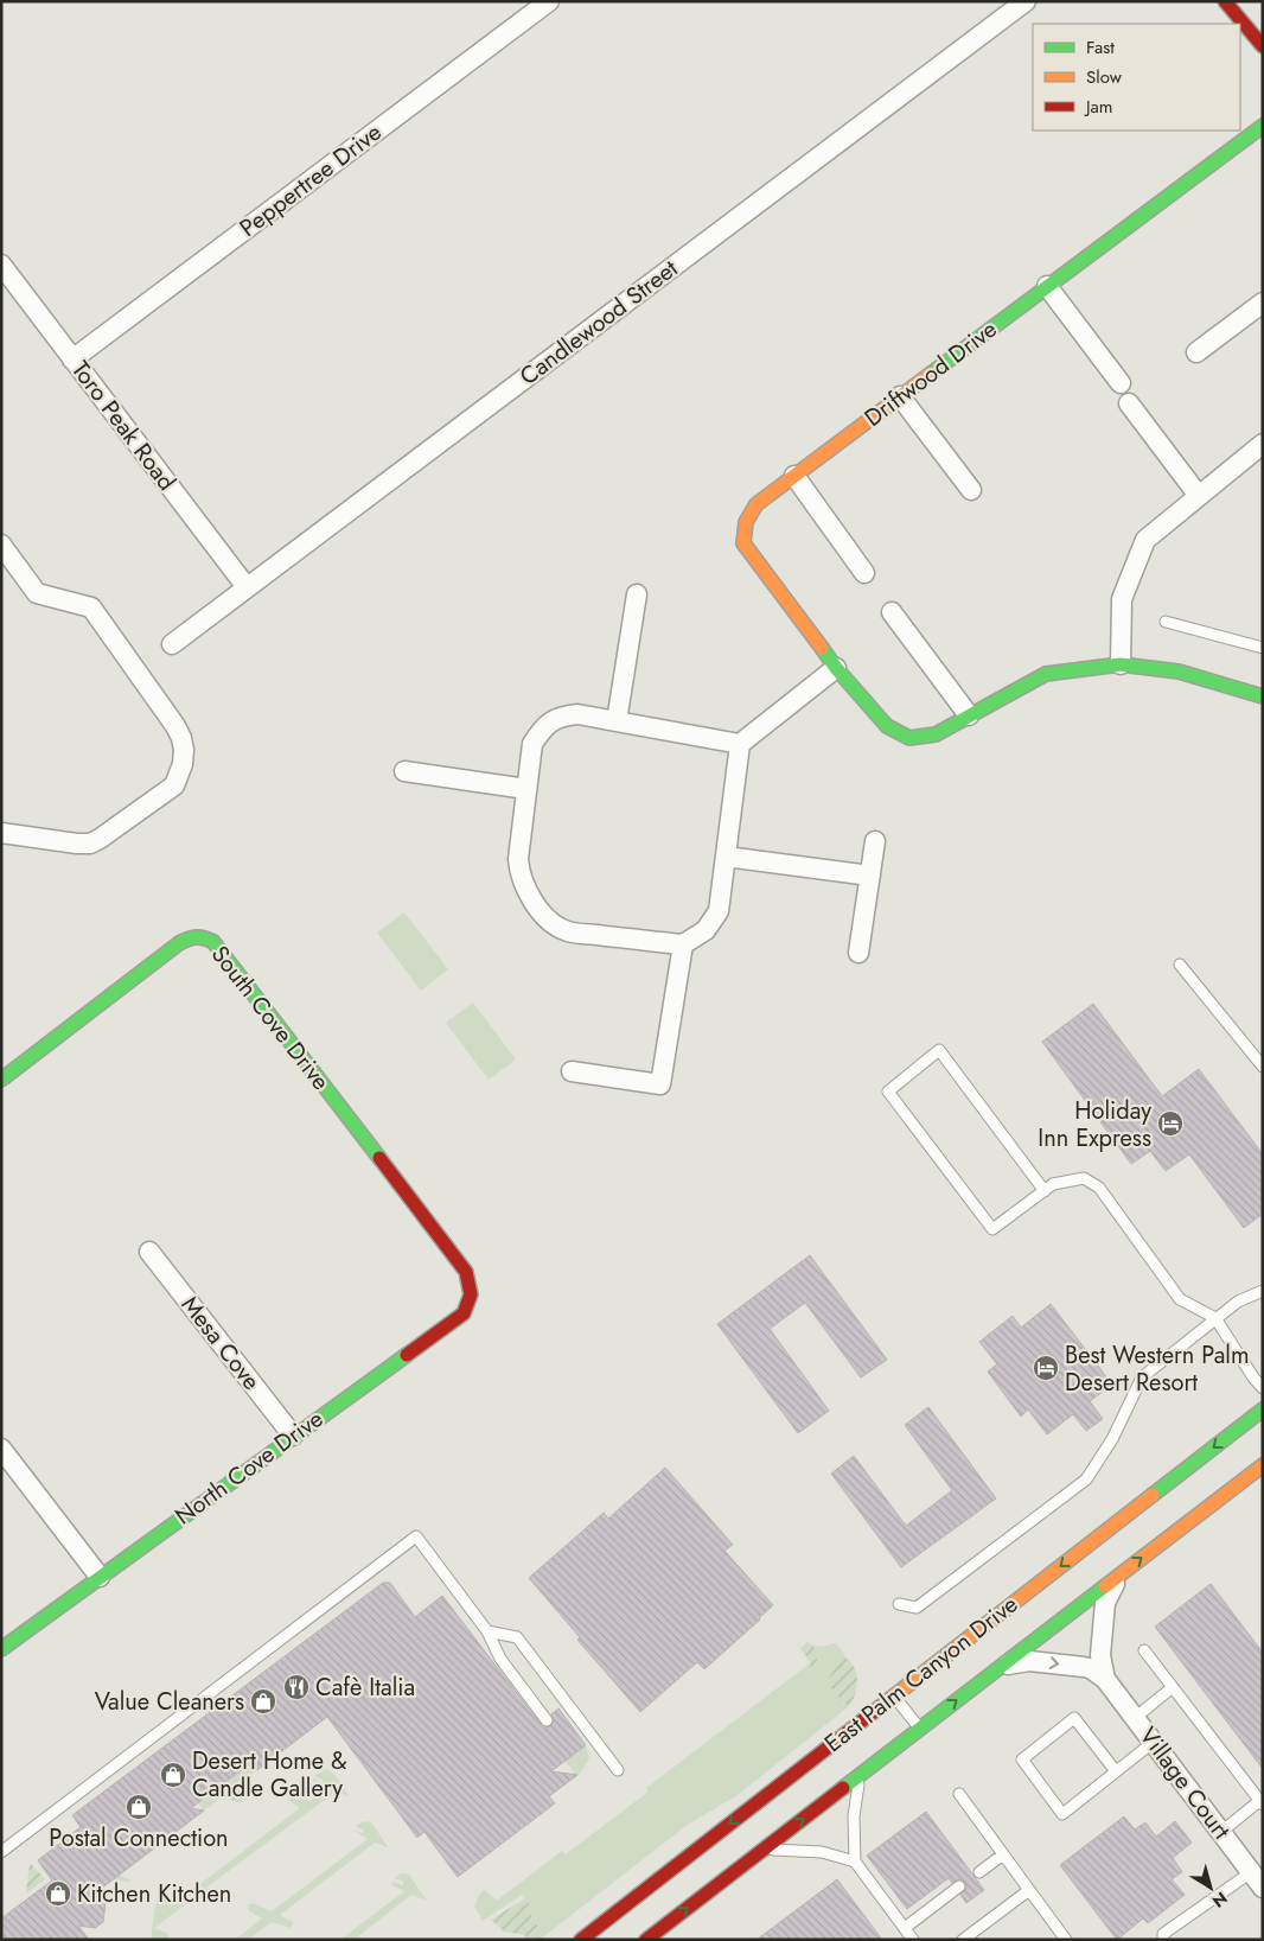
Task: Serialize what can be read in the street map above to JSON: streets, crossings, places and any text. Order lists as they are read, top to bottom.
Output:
{
  "streets": {
    "street": [
      "Peppertree Drive",
      "Candlewood Street",
      "Driftwood Drive",
      "Toro Peak Road",
      "South Cove Drive",
      "Mesa Cove",
      "North Cove Drive",
      "East Palm Canyon Drive",
      "Village Court"
    ]
  },
  "crossings": [
    ["Peppertree Drive", "Toro Peak Road"],
    ["Candlewood Street", "Toro Peak Road"],
    ["South Cove Drive", "North Cove Drive"],
    ["Mesa Cove", "North Cove Drive"],
    ["East Palm Canyon Drive", "Village Court"]
  ],
  "places": {
    "hotel": ["Holiday Inn Express", "Best Western Palm Desert Resort"],
    "restaurant": ["Cafè Italia"],
    "shop": [
      "Value Cleaners",
      "Desert Home & Candle Gallery",
      "Postal Connection",
      "Kitchen Kitchen"
    ]
  },
  "legend": ["Fast", "Slow", "Jam"],
  "north": "bottom right"
}
